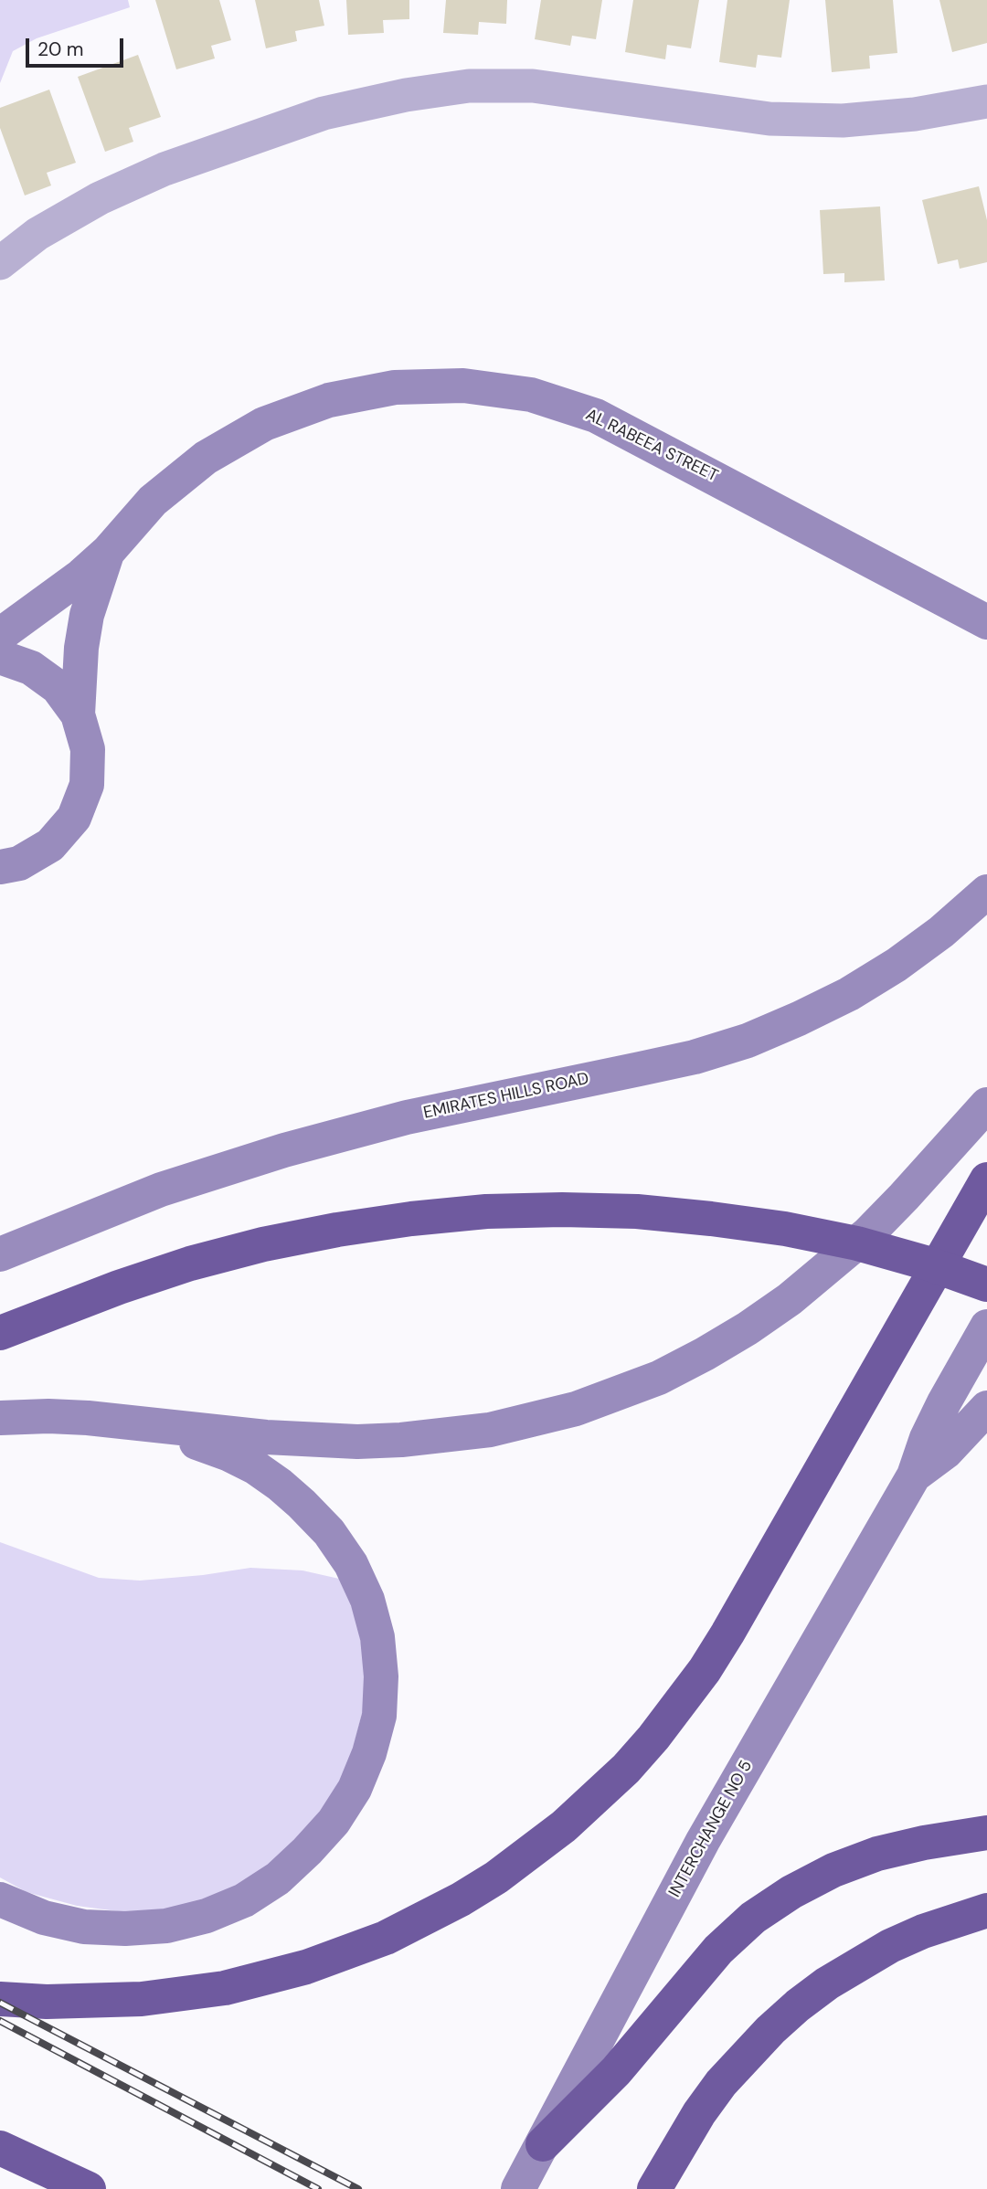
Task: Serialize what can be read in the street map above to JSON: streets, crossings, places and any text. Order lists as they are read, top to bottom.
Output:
{
  "streets": {
    "main road": ["AL RABEEA STREET", "EMIRATES HILLS ROAD", "INTERCHANGE NO 5"]
  },
  "scale_bar": "20 m"
}
